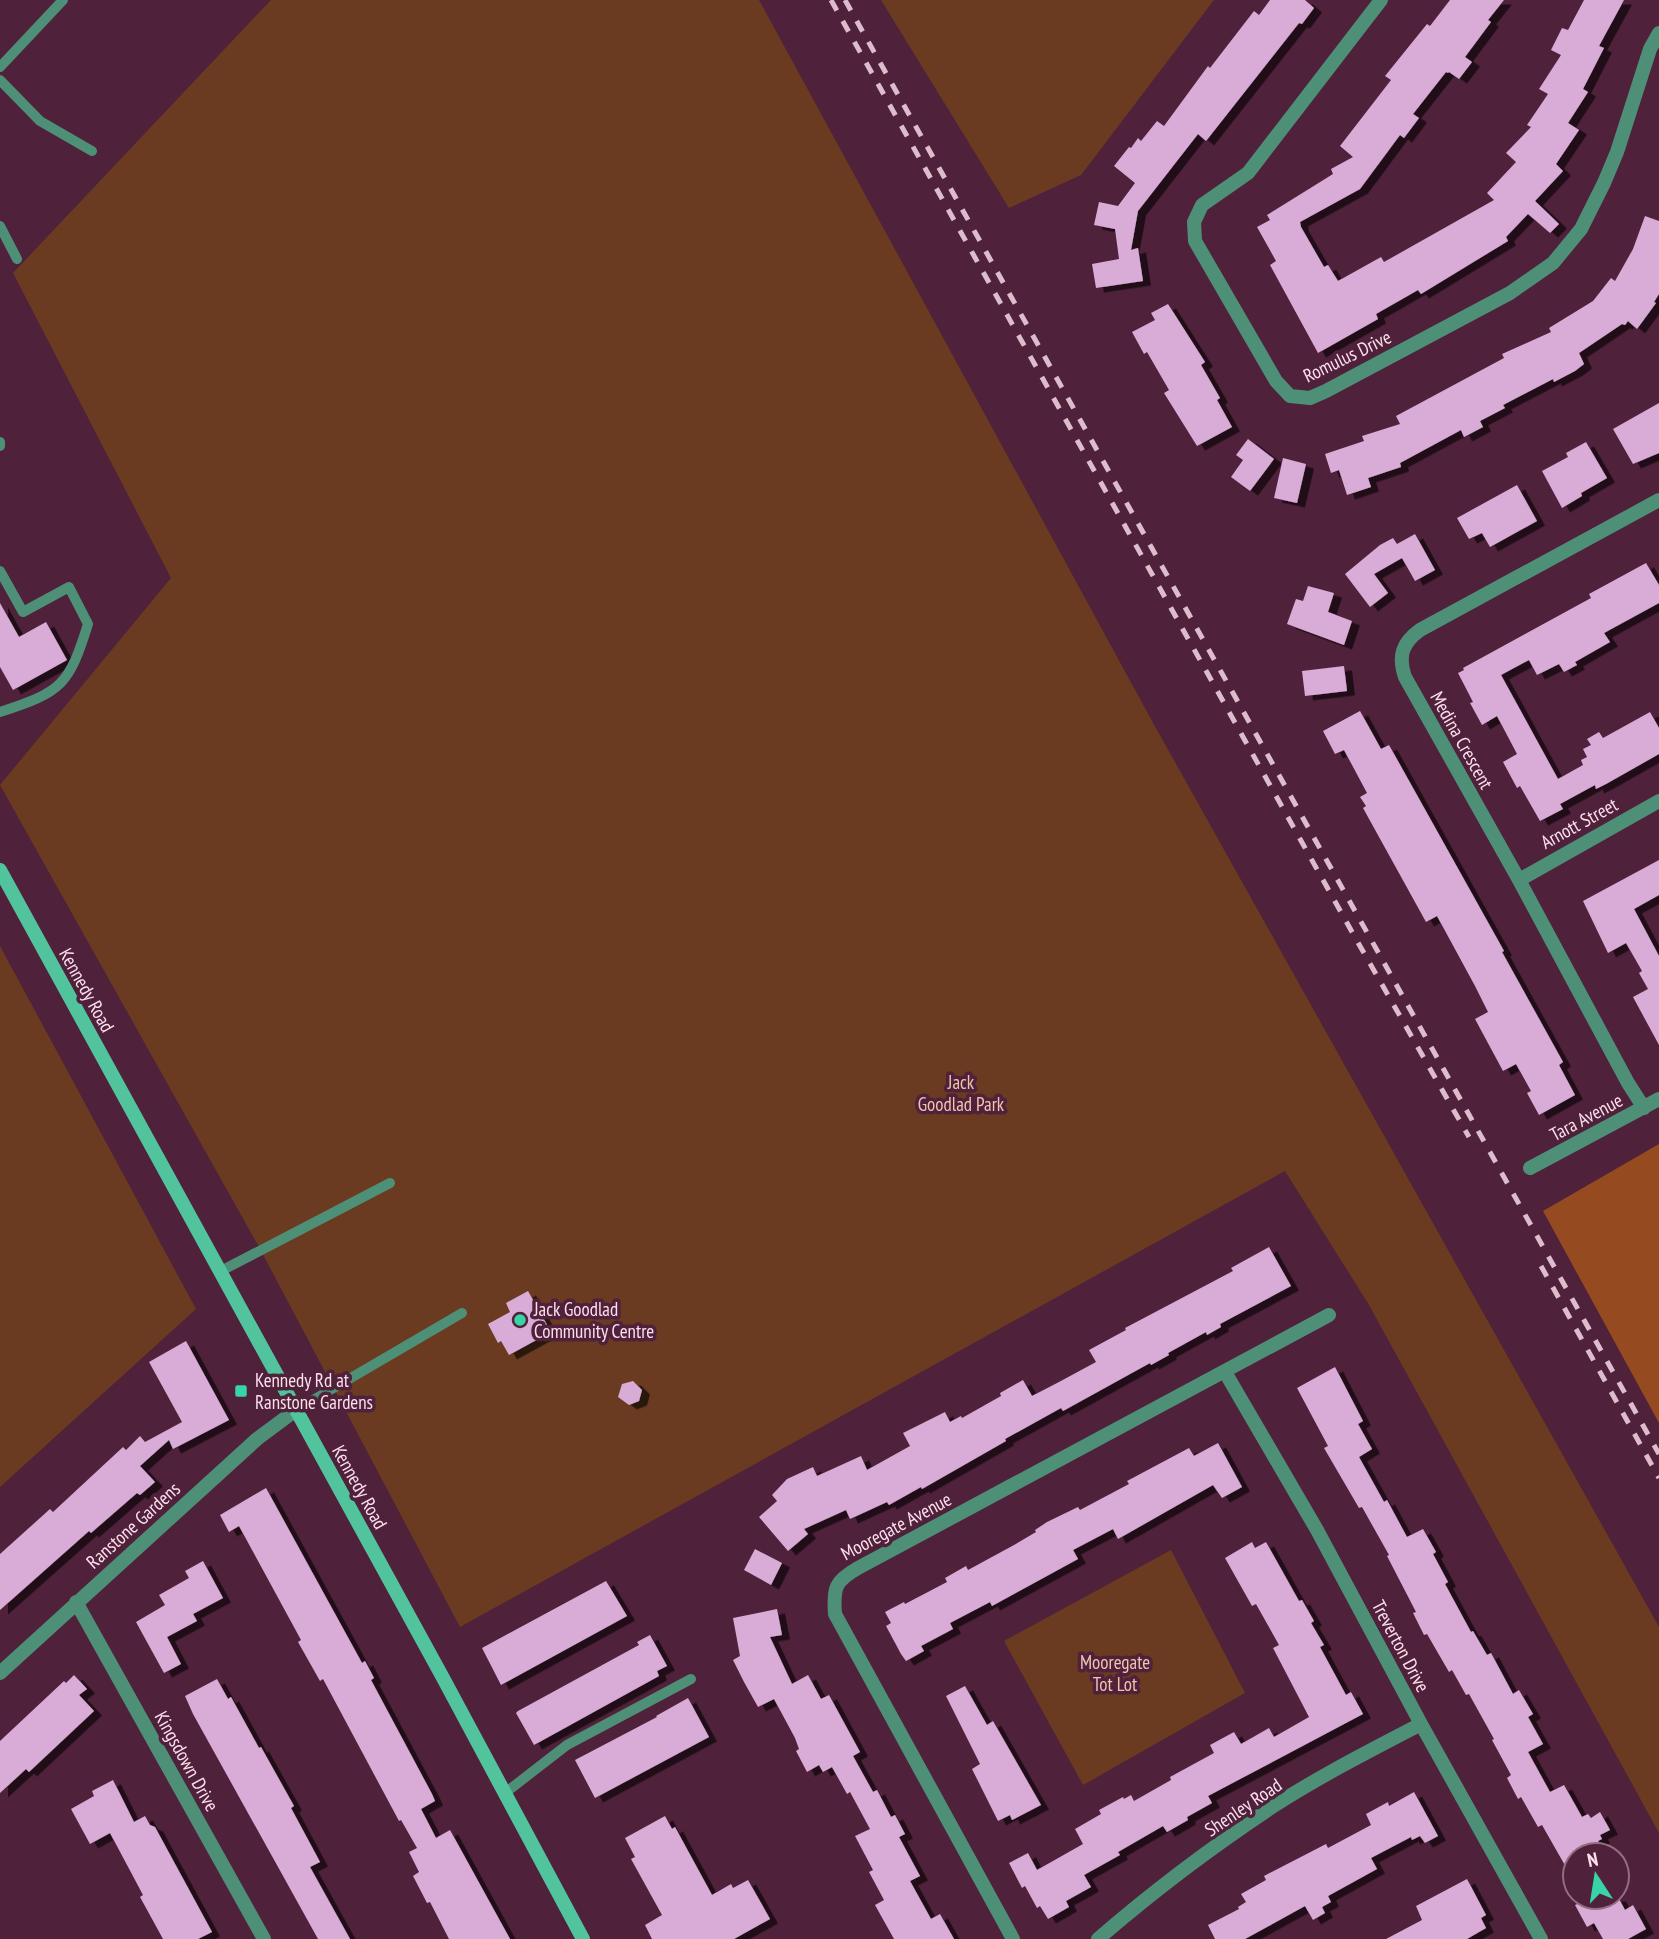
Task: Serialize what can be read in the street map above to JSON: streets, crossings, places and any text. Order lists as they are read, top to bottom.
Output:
{
  "streets": {
    "main road": ["Kennedy Road"],
    "street": [
      "Romulus Drive",
      "Medina Crescent",
      "Arnott Street",
      "Tara Avenue",
      "Ranstone Gardens",
      "Mooregate Avenue",
      "Treverton Drive",
      "Kingsdown Drive",
      "Shenley Road"
    ]
  },
  "crossings": [
    ["Medina Crescent", "Arnott Street"],
    ["Medina Crescent", "Tara Avenue"],
    ["Kennedy Road", "Ranstone Gardens"],
    ["Ranstone Gardens", "Kingsdown Drive"],
    ["Mooregate Avenue", "Treverton Drive"],
    ["Treverton Drive", "Shenley Road"]
  ],
  "parks": ["Jack Goodlad Park", "Mooregate Tot Lot"],
  "places": {
    "other": ["Jack Goodlad Community Centre"],
    "transit": ["Kennedy Rd at Ranstone Gardens"]
  },
  "north": "top"
}
